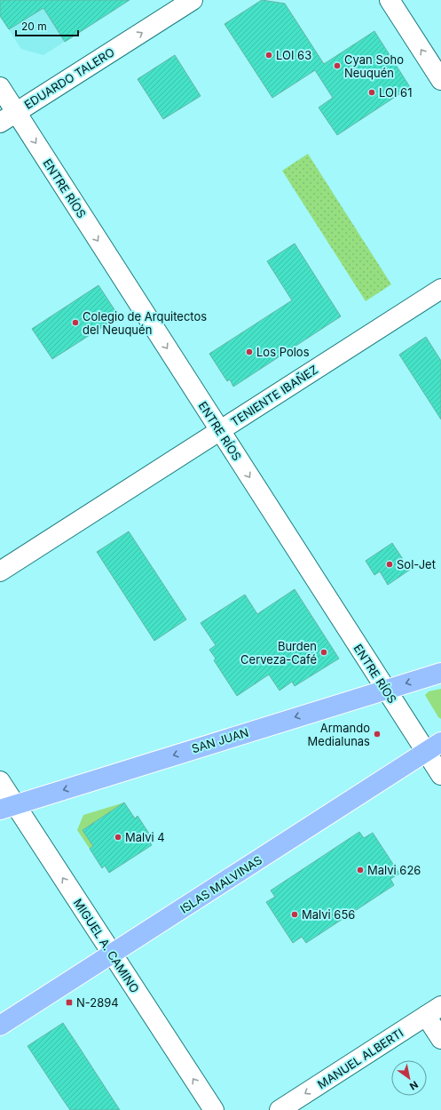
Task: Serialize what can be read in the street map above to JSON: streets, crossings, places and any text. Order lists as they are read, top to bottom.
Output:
{
  "streets": {
    "main road": ["SAN JUAN", "ISLAS MALVINAS"],
    "street": [
      "EDUARDO TALERO",
      "ENTRE RÍOS",
      "TENIENTE IBAÑEZ",
      "MIGUEL A. CAMINO",
      "MANUEL ALBERTI"
    ]
  },
  "crossings": [
    ["EDUARDO TALERO", "ENTRE RÍOS"],
    ["ENTRE RÍOS", "TENIENTE IBAÑEZ"],
    ["ENTRE RÍOS", "SAN JUAN"],
    ["ENTRE RÍOS", "ISLAS MALVINAS"],
    ["SAN JUAN", "MIGUEL A. CAMINO"],
    ["ISLAS MALVINAS", "MIGUEL A. CAMINO"]
  ],
  "one_way": [
    "EDUARDO TALERO",
    "ENTRE RÍOS",
    "SAN JUAN",
    "MIGUEL A. CAMINO",
    "MANUEL ALBERTI"
  ],
  "places": {
    "other": [
      "LOI 63",
      "Cyan Soho Neuquén",
      "LOI 61",
      "Colegio de Arquitectos del Neuquén",
      "Los Polos",
      "Sol-Jet",
      "Burden Cerveza-Café",
      "Armando Medialunas",
      "Malvi 4",
      "Malvi 626",
      "Malvi 656"
    ],
    "transit": ["N-2894"]
  },
  "scale_bar": "20 m",
  "north": "bottom right"
}
